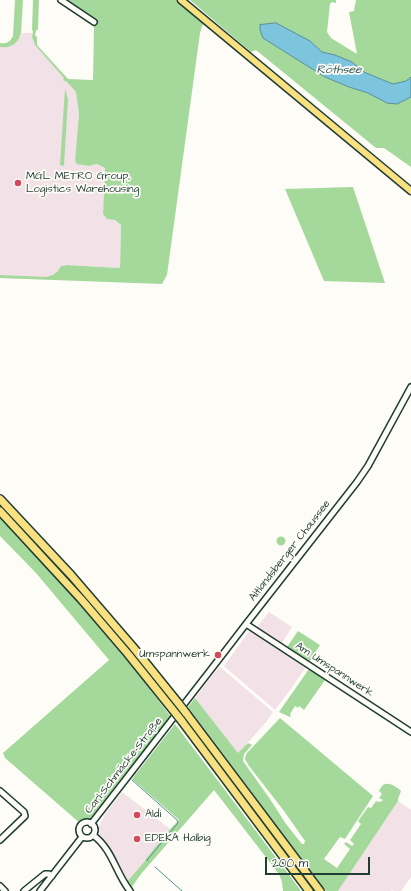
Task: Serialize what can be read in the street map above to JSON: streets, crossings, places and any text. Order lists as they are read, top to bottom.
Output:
{
  "streets": {
    "street": ["Altlandsberger Chaussee", "Am Umspannwerk", "Carl-Schmäcke-Straße"]
  },
  "crossings": [
    ["Altlandsberger Chaussee", "Am Umspannwerk"],
    ["Altlandsberger Chaussee", "Carl-Schmäcke-Straße"]
  ],
  "water": ["Röthsee"],
  "places": [
    "MGL METRO Group, Logistics Warehousing",
    "Umspannwerk",
    "Aldi",
    "EDEKA Halbig"
  ],
  "scale_bar": "200 m"
}
